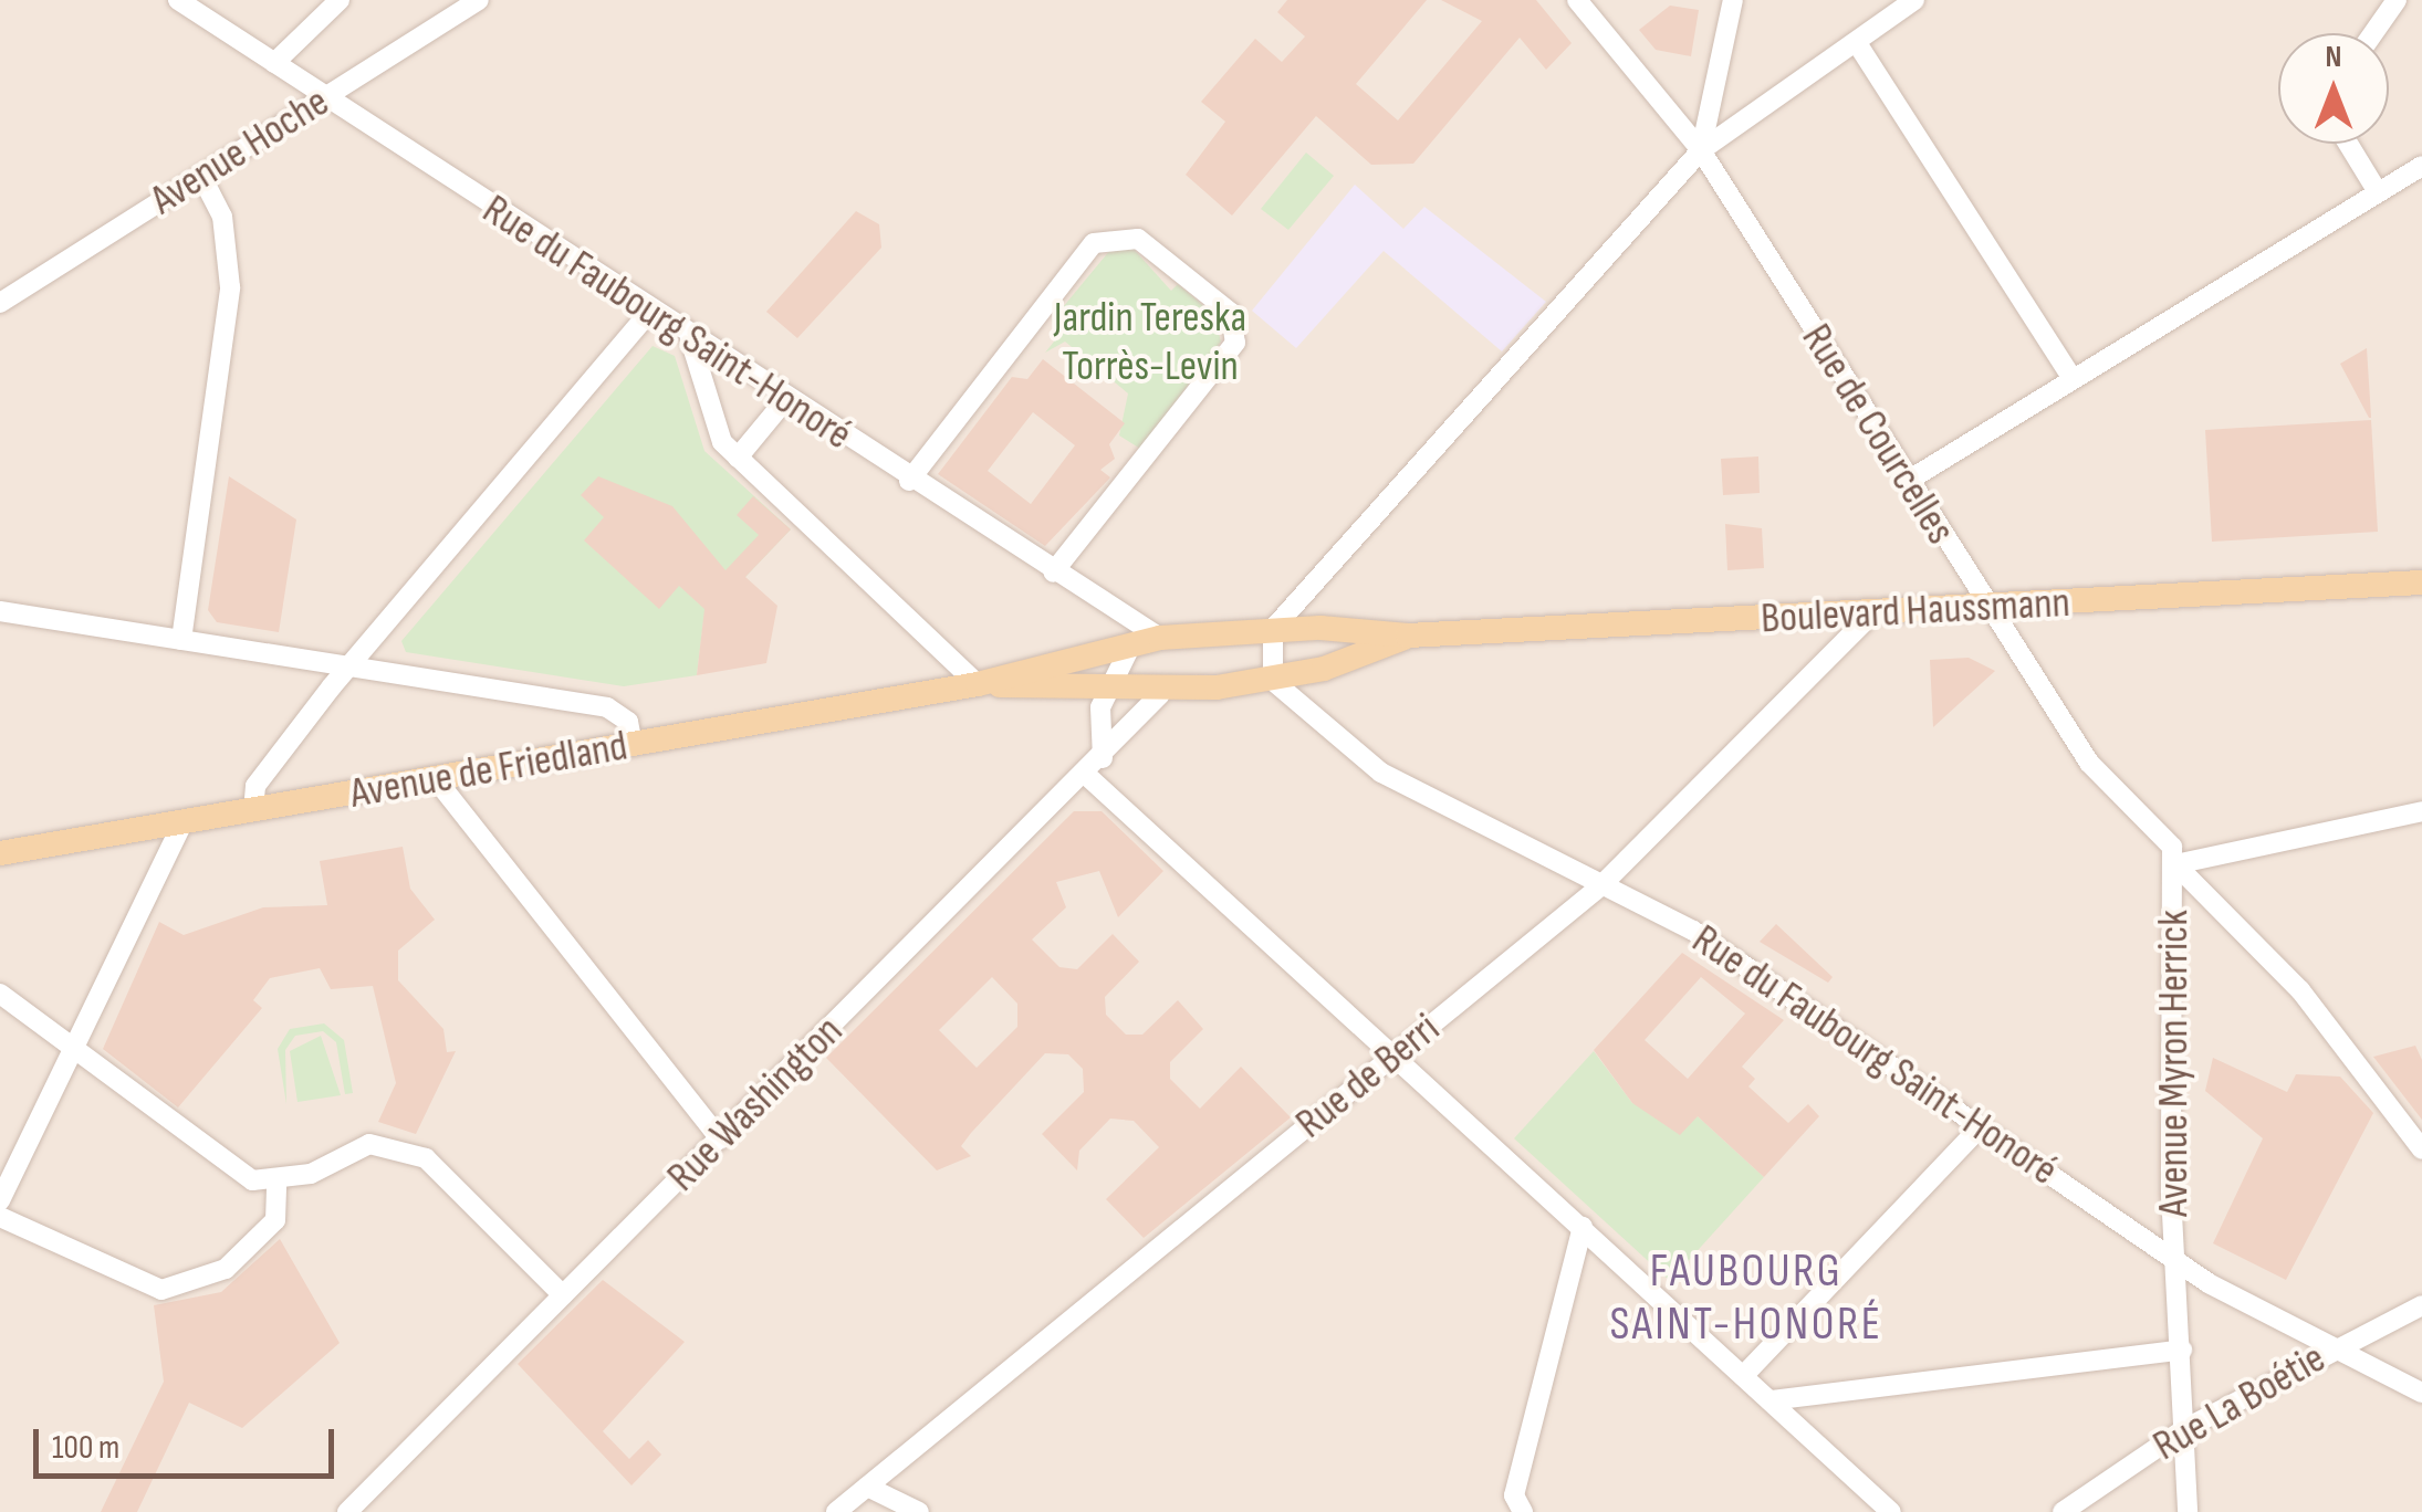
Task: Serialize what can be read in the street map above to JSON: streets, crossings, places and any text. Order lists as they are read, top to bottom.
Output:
{
  "streets": {
    "main road": ["Boulevard Haussmann", "Avenue de Friedland"],
    "street": [
      "Avenue Hoche",
      "Rue du Faubourg Saint-Honoré",
      "Rue de Courcelles",
      "Avenue Myron Herrick",
      "Rue de Berri",
      "Rue Washington",
      "Rue La Boétie"
    ]
  },
  "crossings": [
    ["Avenue Hoche", "Rue du Faubourg Saint-Honoré"],
    ["Rue du Faubourg Saint-Honoré", "Boulevard Haussmann"],
    ["Rue du Faubourg Saint-Honoré", "Avenue Myron Herrick"],
    ["Rue du Faubourg Saint-Honoré", "Rue de Berri"],
    ["Rue du Faubourg Saint-Honoré", "Rue La Boétie"],
    ["Rue de Courcelles", "Boulevard Haussmann"],
    ["Rue de Courcelles", "Avenue Myron Herrick"],
    ["Boulevard Haussmann", "Avenue de Friedland"],
    ["Boulevard Haussmann", "Rue de Berri"],
    ["Boulevard Haussmann", "Rue Washington"],
    ["Avenue Myron Herrick", "Rue La Boétie"]
  ],
  "districts": ["FAUBOURG SAINT-HONORÉ"],
  "parks": ["Jardin Tereska Torrès-Levin"],
  "scale_bar": "100 m",
  "north": "top"
}
